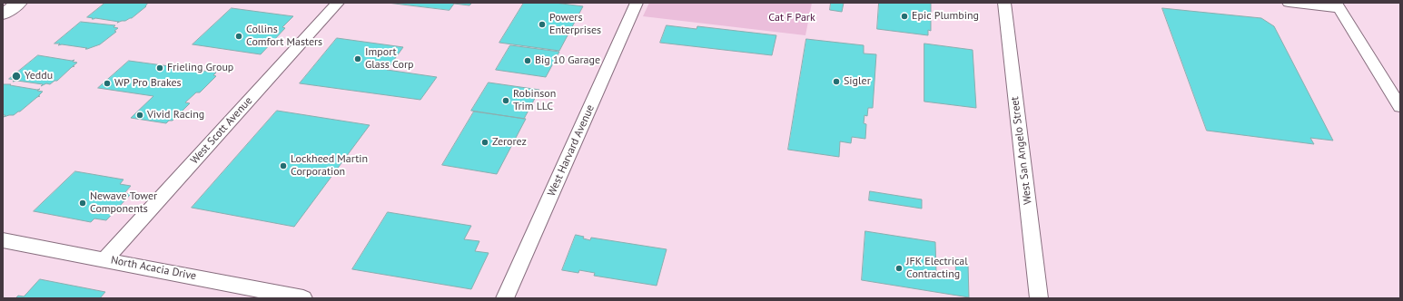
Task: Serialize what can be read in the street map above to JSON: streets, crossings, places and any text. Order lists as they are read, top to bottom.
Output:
{
  "streets": {
    "street": [
      "West Scott Avenue",
      "West Harvard Avenue",
      "West San Angelo Street",
      "North Acacia Drive"
    ]
  },
  "crossings": [
    ["West Scott Avenue", "North Acacia Drive"]
  ],
  "parks": ["Cat F Park"],
  "places": [
    "Epic Plumbing",
    "Powers Enterprises",
    "Collins Comfort Masters",
    "Import Glass Corp",
    "Big 10 Garage",
    "Frieling Group",
    "Yeddu",
    "Sigler",
    "WP Pro Brakes",
    "Robinson Trim LLC",
    "Vivid Racing",
    "Zerorez",
    "Lockheed Martin Corporation",
    "Newave Tower Components",
    "JFK Electrical Contracting"
  ]
}
